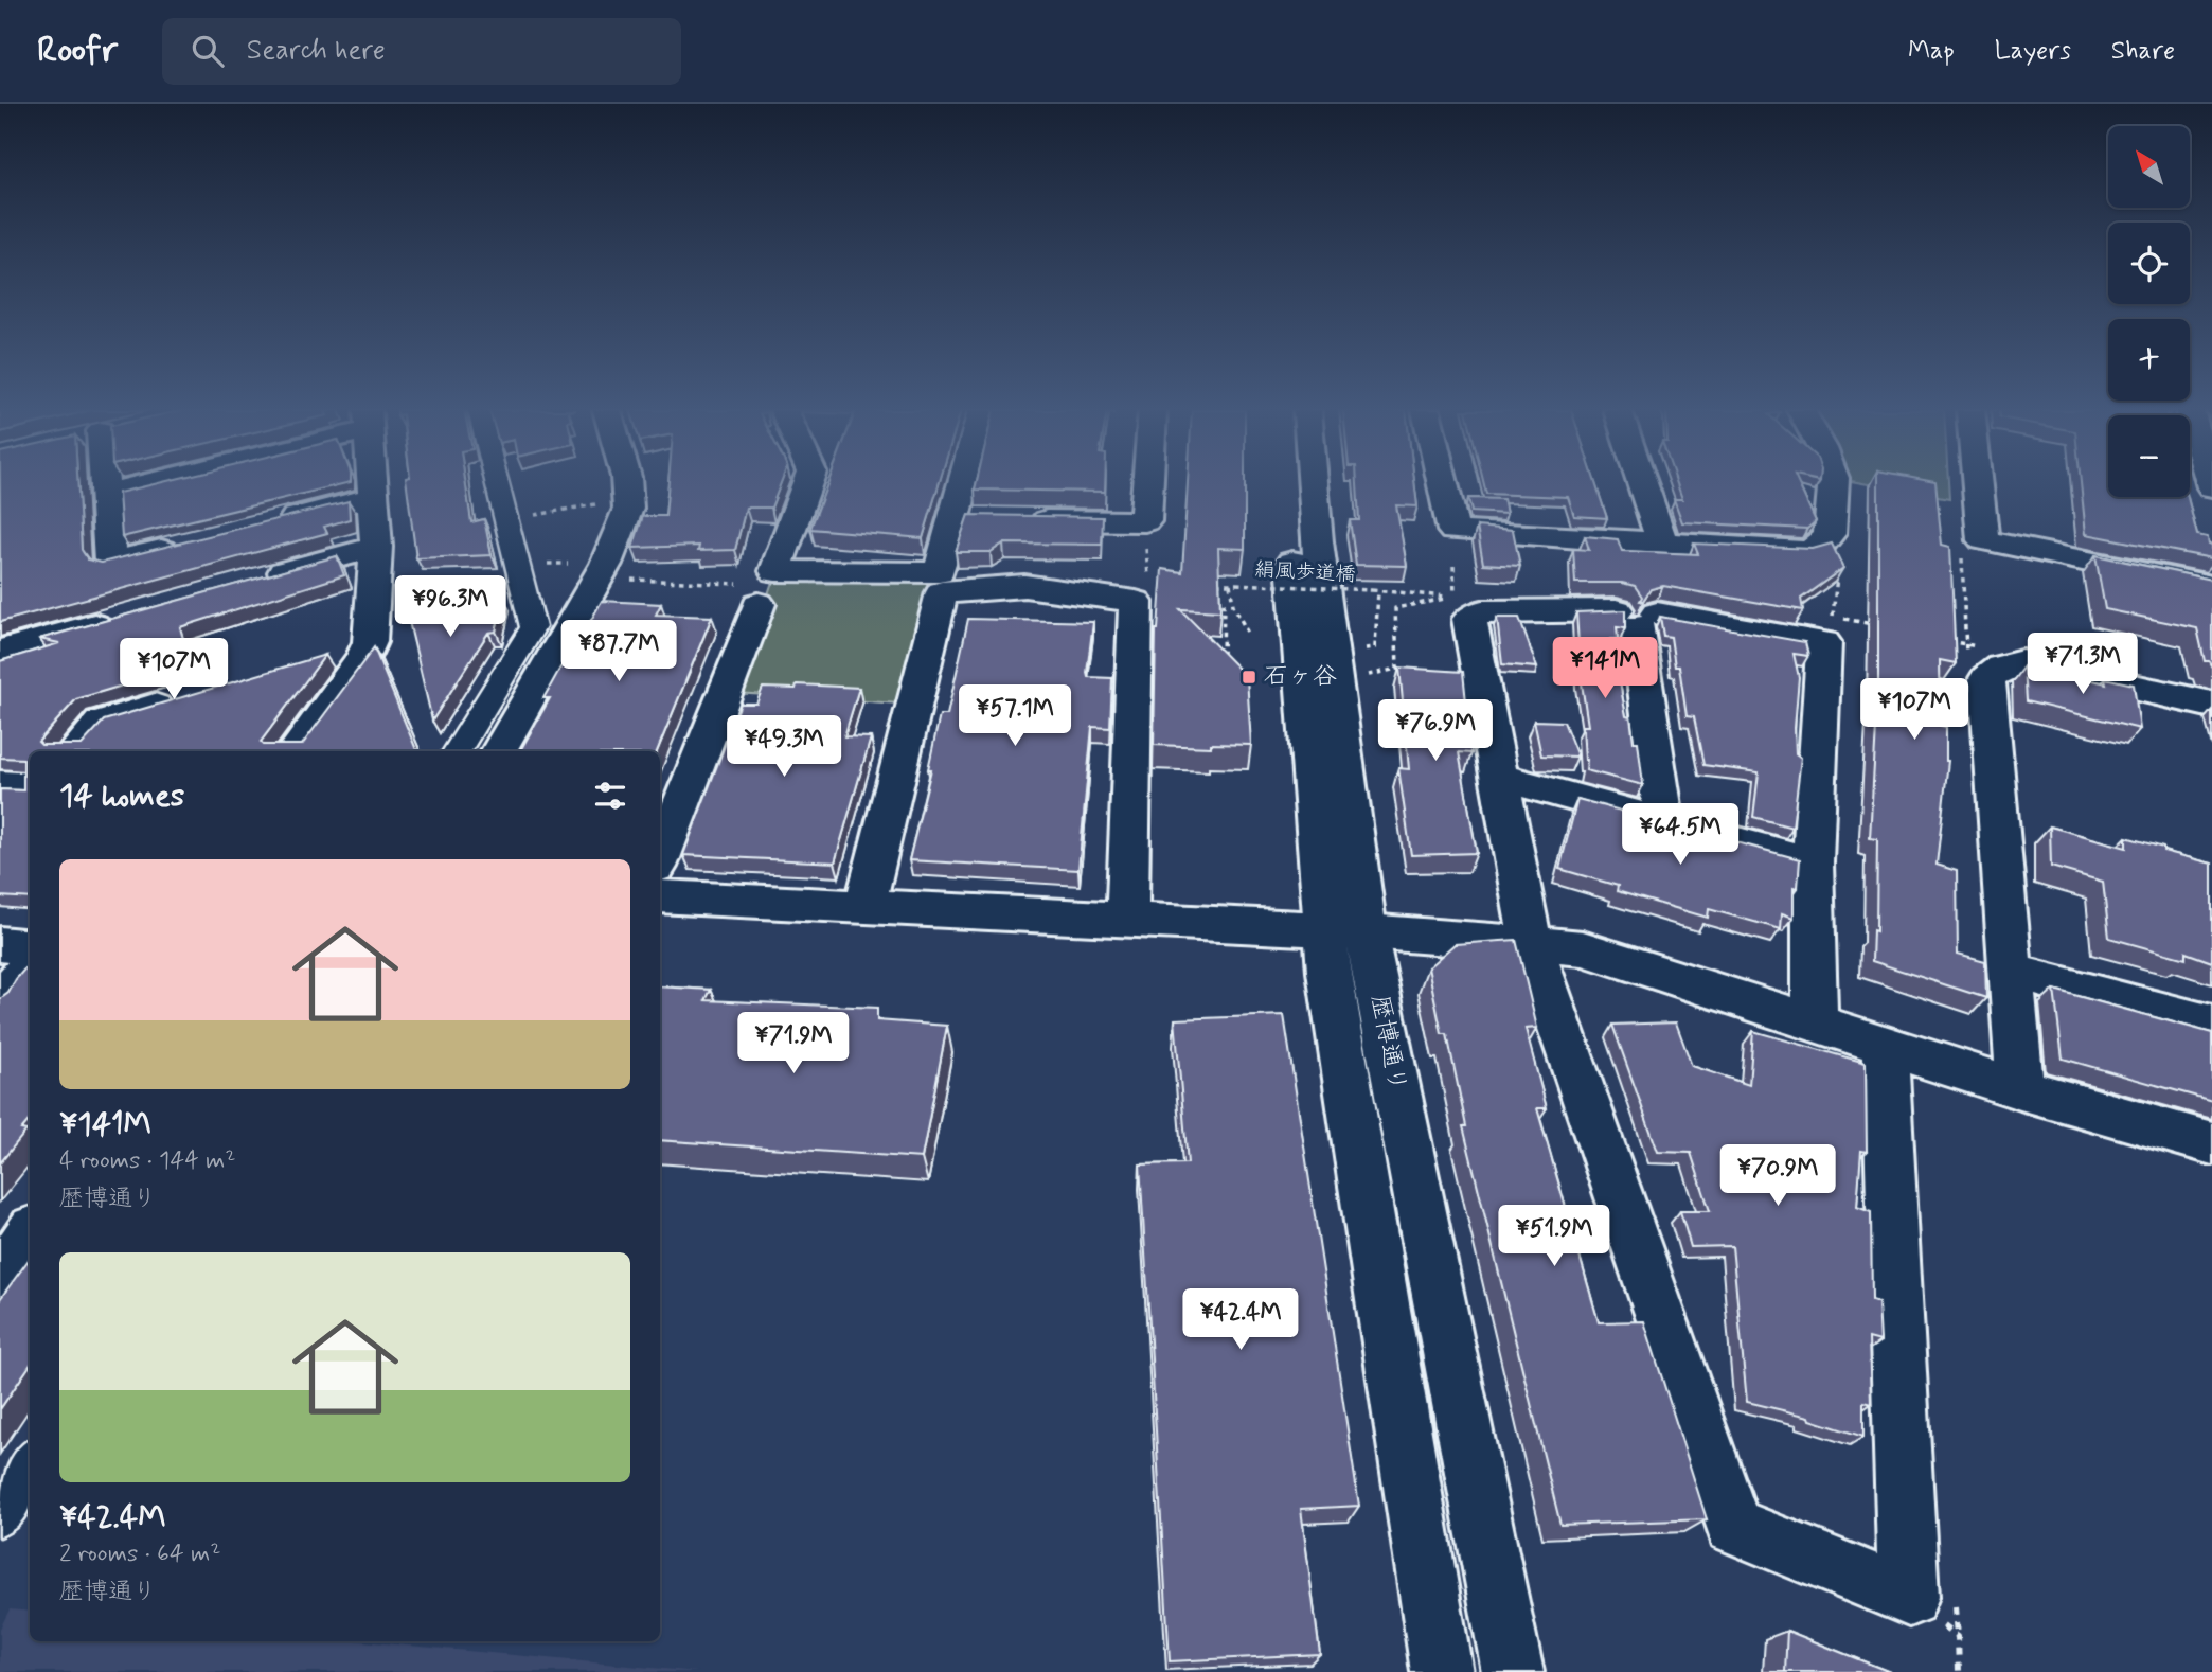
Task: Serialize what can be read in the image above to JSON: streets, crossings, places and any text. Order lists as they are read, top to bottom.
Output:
{
  "streets": {
    "street": ["歴博通り"],
    "path": ["絹風歩道橋"]
  },
  "places": {
    "transit": ["石ヶ谷"]
  },
  "north": "top left",
  "page": {
    "header": "Roofr",
    "search": "Search here",
    "nav": ["Map", "Layers", "Share"],
    "map_buttons": ["+", "−"],
    "price": [
      "¥96.3M",
      "¥87.7M",
      "¥71.3M",
      "¥141M",
      "¥107M",
      "¥107M",
      "¥57.1M",
      "¥76.9M",
      "¥49.3M",
      "¥64.5M",
      "¥71.9M",
      "¥70.9M",
      "¥51.9M",
      "¥42.4M"
    ],
    "heading": "14 homes",
    "list": [
      {
        "name": "¥141M",
        "note": "4 rooms · 144 m² · 歴博通り"
      },
      {
        "name": "¥42.4M",
        "note": "2 rooms · 64 m² · 歴博通り"
      }
    ]
  }
}
